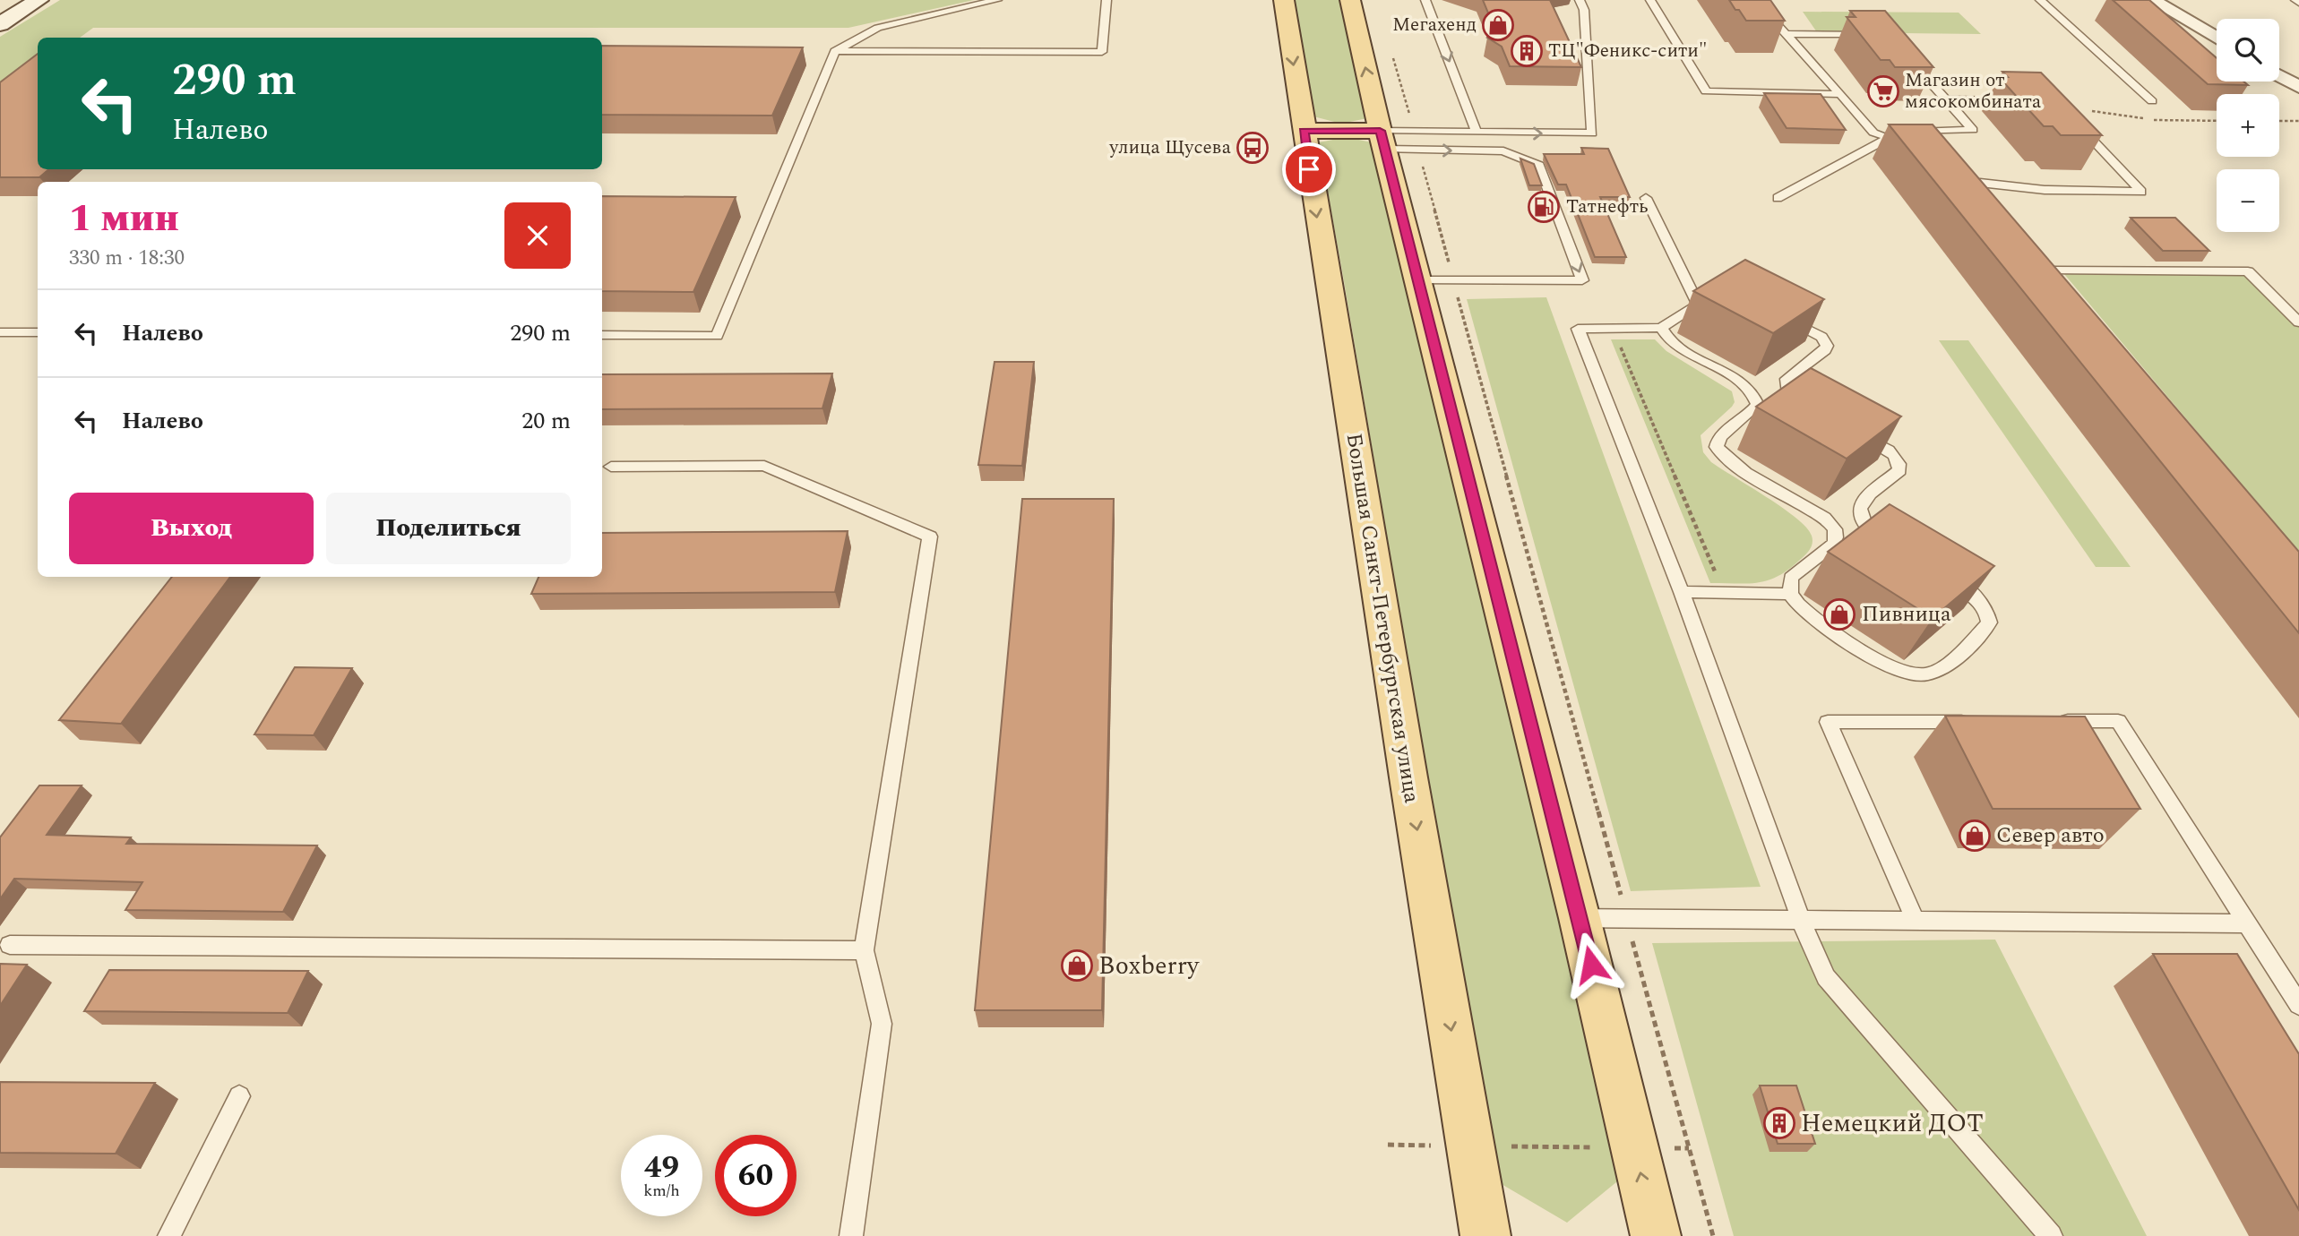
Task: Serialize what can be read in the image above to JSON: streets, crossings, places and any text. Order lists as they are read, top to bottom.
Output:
{
  "streets": {
    "main road": ["Большая Санкт-Петербургская улица"]
  },
  "places": {
    "shop": [
      "Мегахенд",
      "Пивница",
      "Север авто",
      "Boxberry"
    ],
    "building": ["ТЦ\"Феникс-сити\"", "Немецкий ДОТ"],
    "supermarket": ["Магазин от мясокомбината"],
    "bus stop": ["улица Щусева"],
    "fuel station": ["Татнефть"]
  },
  "page": {
    "map_buttons": ["+", "−"],
    "turn": ["290 m", "Налево"],
    "heading": ["1 мин", "330 m · 18:30"],
    "list": [
      {
        "name": "Налево",
        "value": "290 m"
      },
      {
        "name": "Налево",
        "value": "20 m"
      }
    ],
    "buttons": ["Выход", "Поделиться"],
    "speed": "49 km/h",
    "limit": "60"
  }
}
